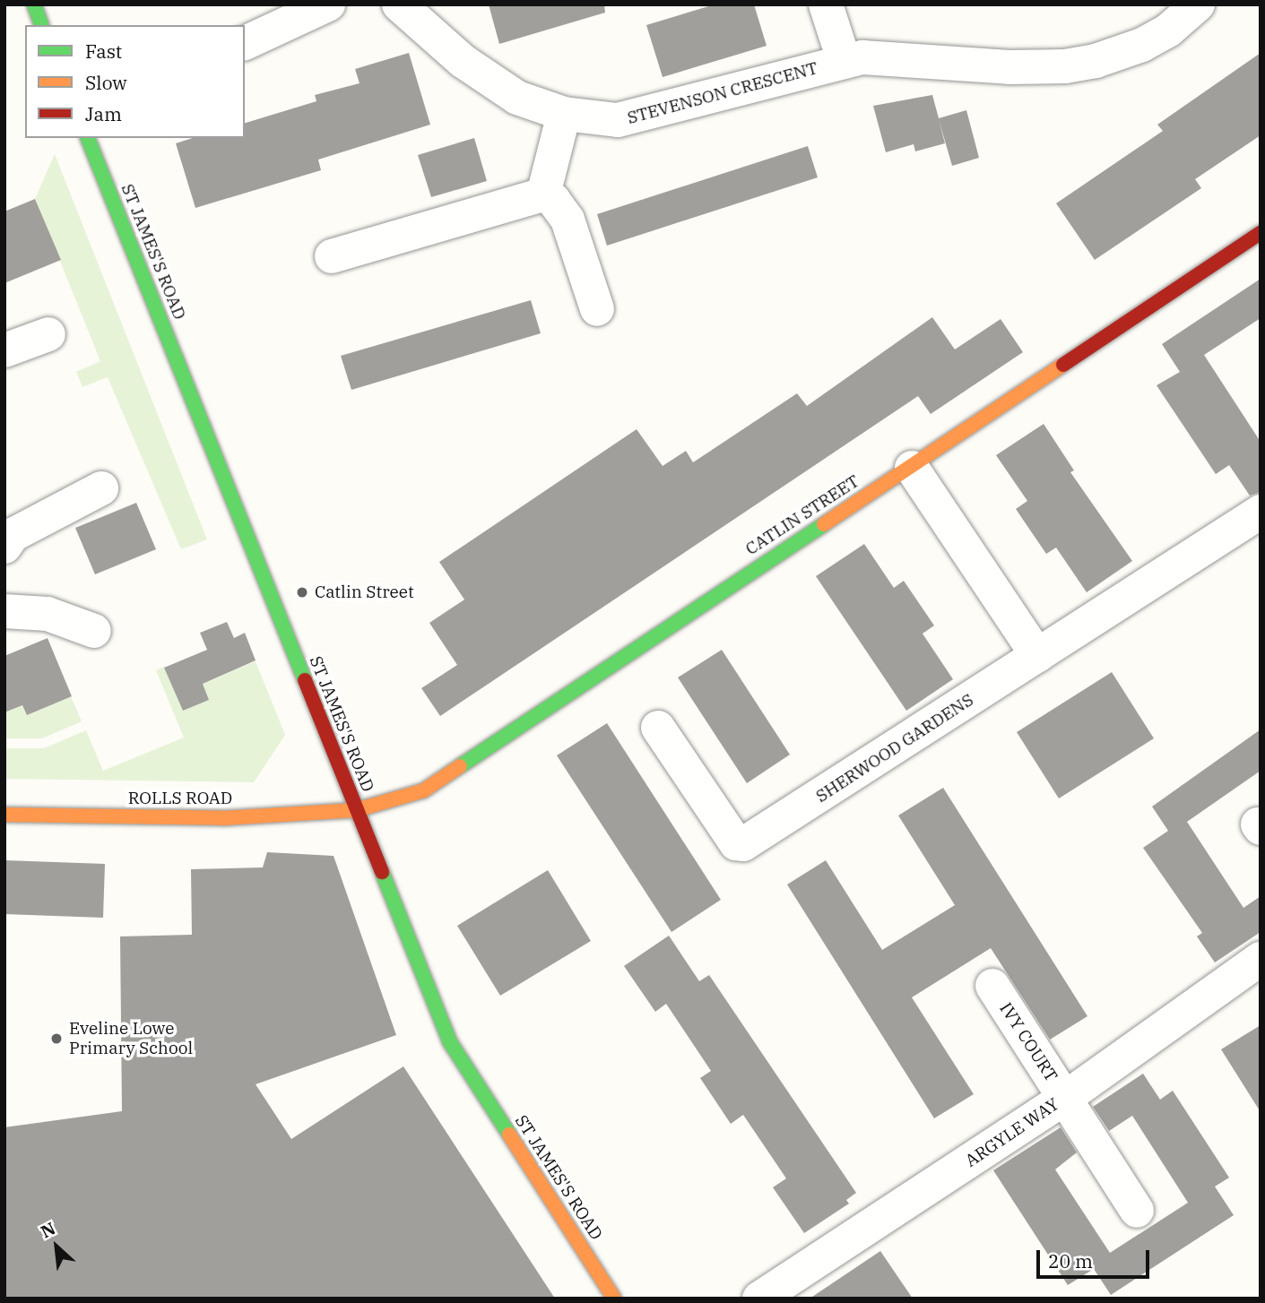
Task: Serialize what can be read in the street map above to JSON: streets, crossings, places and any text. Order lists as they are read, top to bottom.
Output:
{
  "streets": {
    "main road": ["ST JAMES'S ROAD", "CATLIN STREET", "ROLLS ROAD"],
    "street": [
      "STEVENSON CRESCENT",
      "SHERWOOD GARDENS",
      "IVY COURT",
      "ARGYLE WAY"
    ]
  },
  "crossings": [
    ["ST JAMES'S ROAD", "CATLIN STREET"],
    ["ST JAMES'S ROAD", "ROLLS ROAD"],
    ["CATLIN STREET", "ROLLS ROAD"],
    ["IVY COURT", "ARGYLE WAY"]
  ],
  "places": ["Catlin Street", "Eveline Lowe Primary School"],
  "legend": ["Fast", "Slow", "Jam"],
  "scale_bar": "20 m",
  "north": "top left"
}
